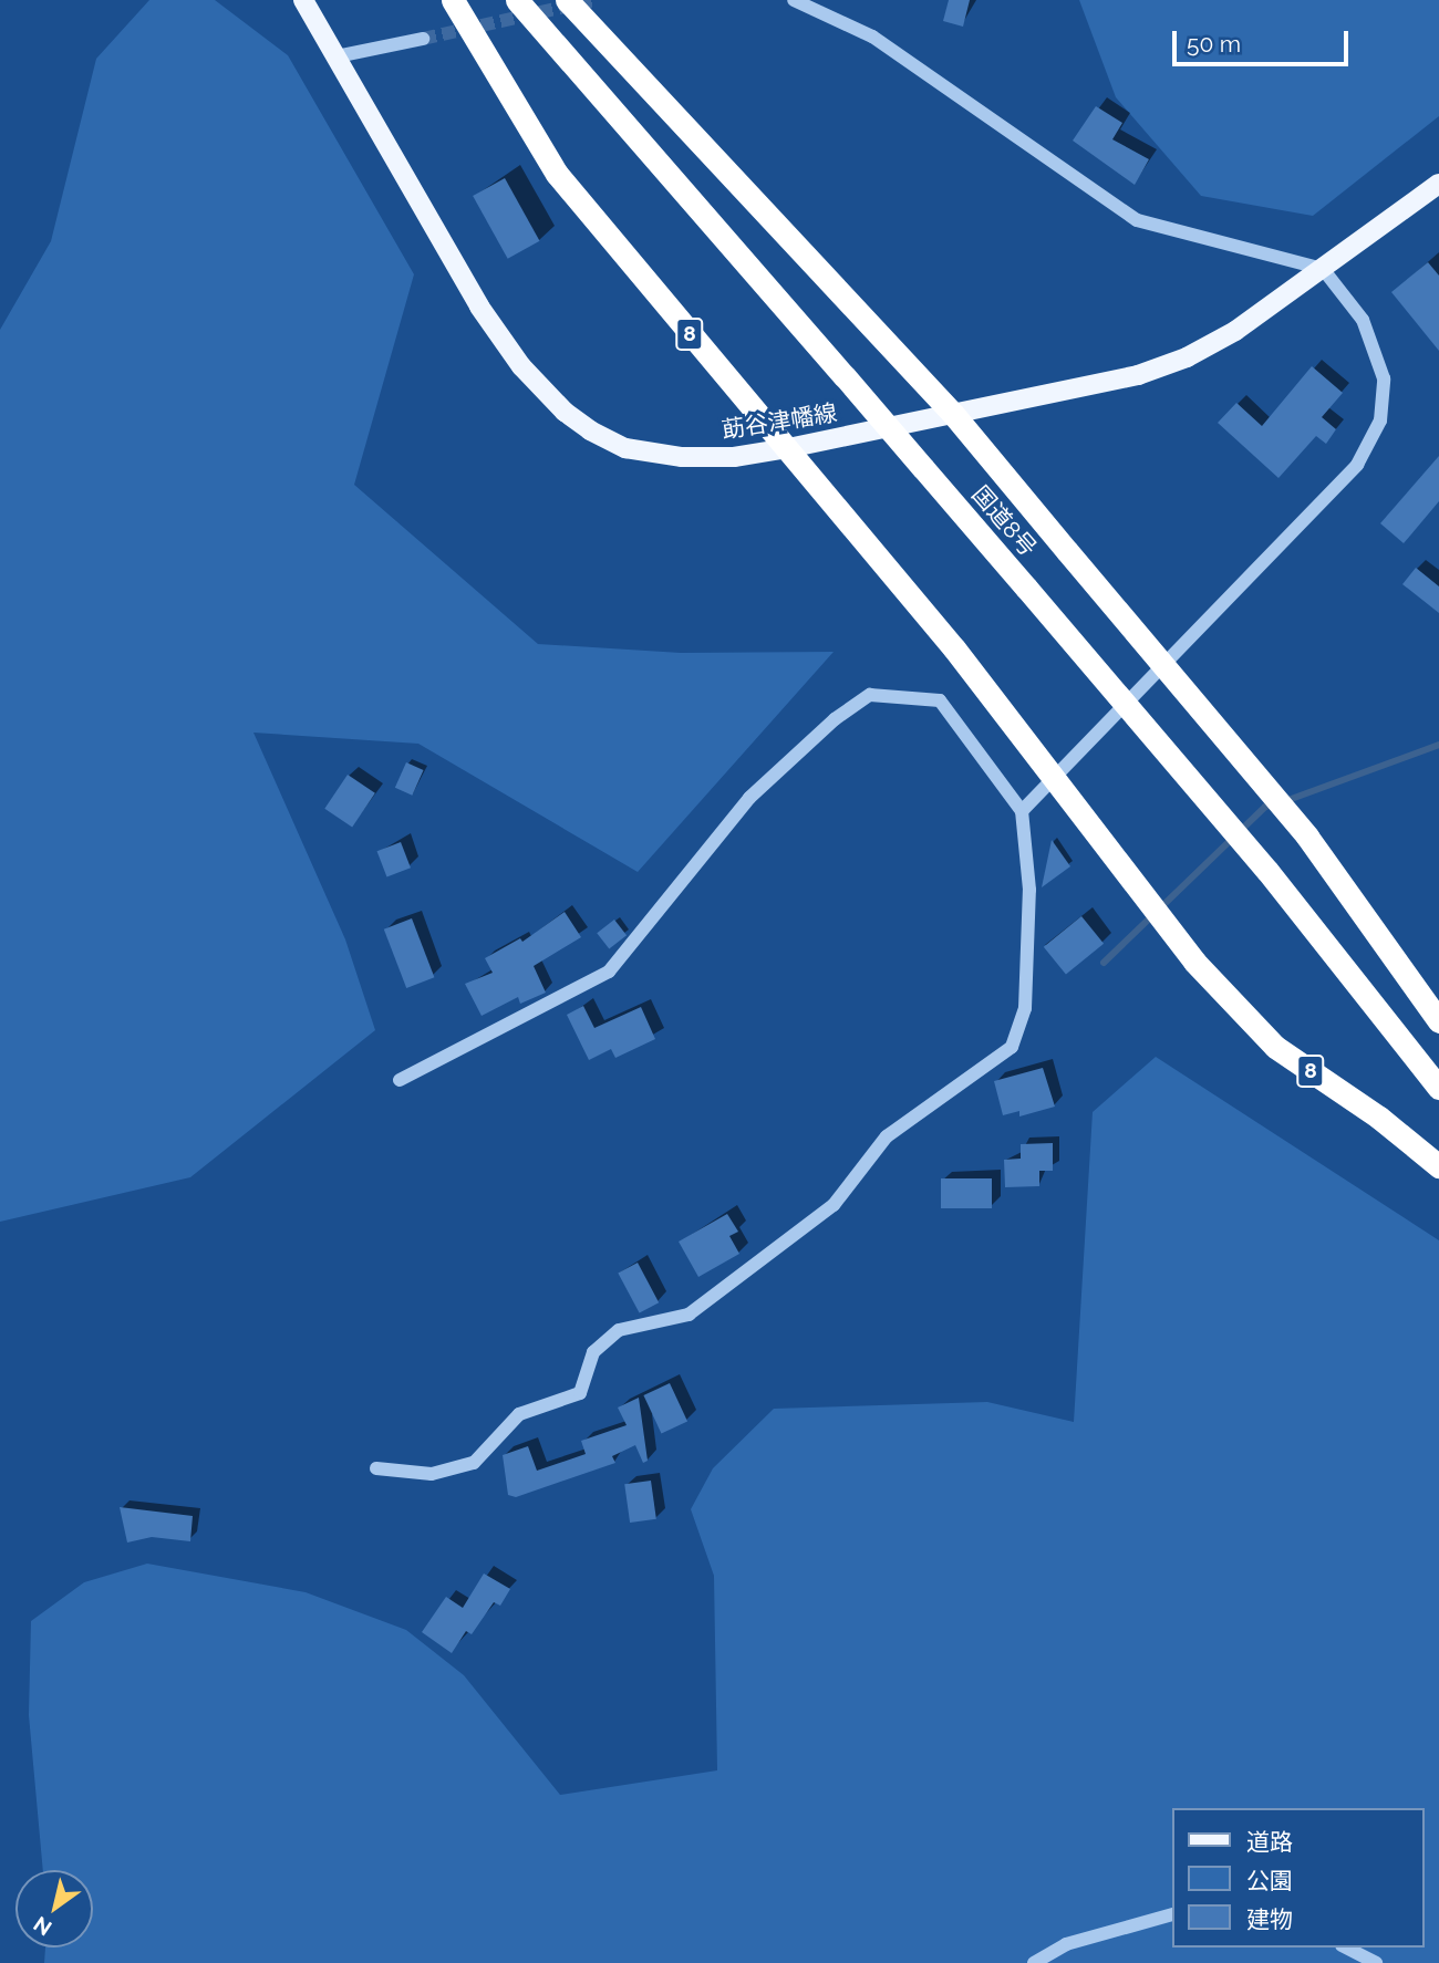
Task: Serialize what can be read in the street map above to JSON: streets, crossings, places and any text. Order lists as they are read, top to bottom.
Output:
{
  "streets": {
    "highway": ["8", "国道8号"],
    "main road": ["莇谷津幡線"]
  },
  "crossings": [
    ["8", "莇谷津幡線"]
  ],
  "legend": ["道路", "公園", "建物"],
  "scale_bar": "50 m",
  "north": "bottom left"
}
